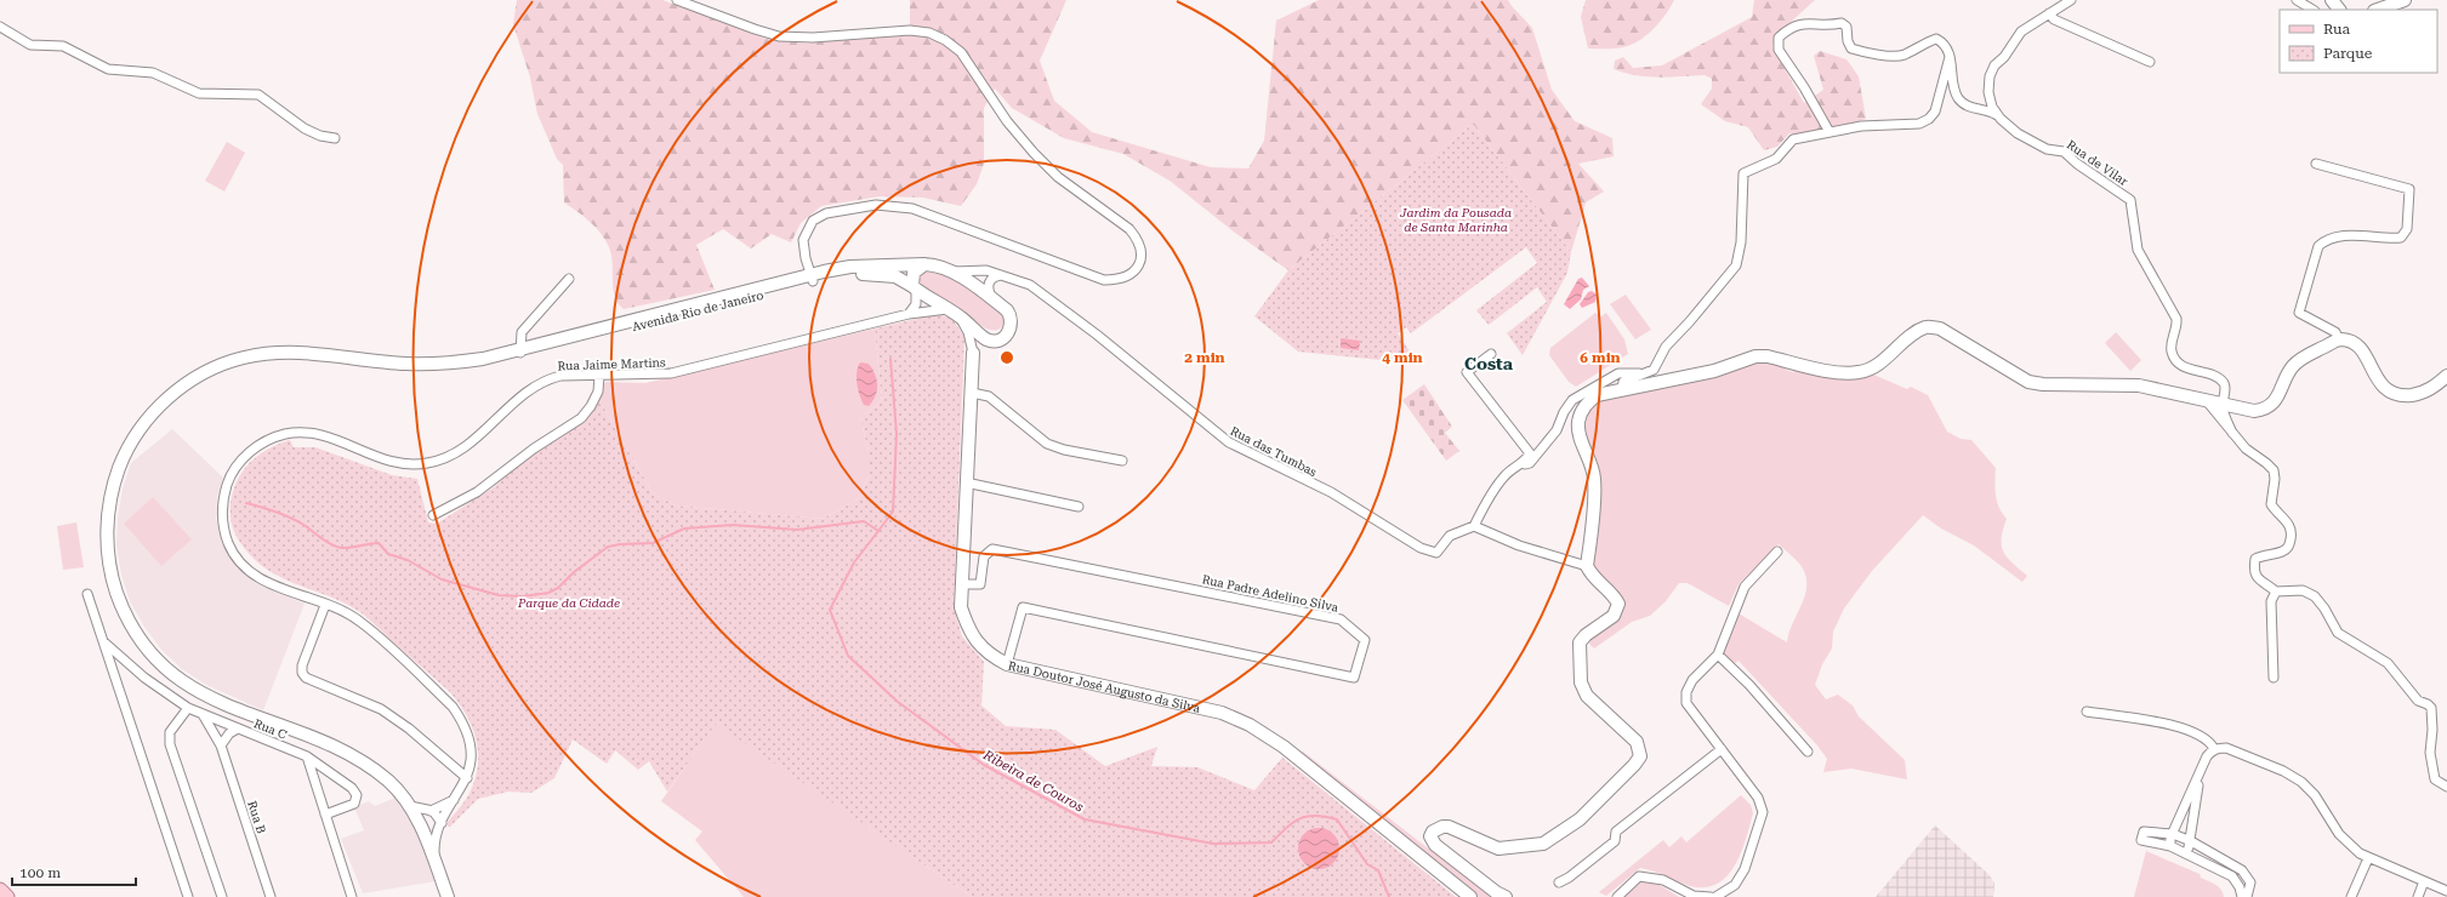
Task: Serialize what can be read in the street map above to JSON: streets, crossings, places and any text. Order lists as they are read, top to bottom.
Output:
{
  "streets": {
    "street": [
      "Rua de Vilar",
      "Avenida Rio de Janeiro",
      "Rua Jaime Martins",
      "Rua das Tumbas",
      "Rua Padre Adelino Silva",
      "Rua Doutor José Augusto da Silva",
      "Rua C",
      "Rua B"
    ]
  },
  "crossings": [
    ["Avenida Rio de Janeiro", "Rua Jaime Martins"],
    ["Rua Padre Adelino Silva", "Rua Doutor José Augusto da Silva"],
    ["Rua C", "Rua B"]
  ],
  "districts": ["Costa"],
  "water": ["Ribeira de Couros"],
  "parks": ["Jardim da Pousada de Santa Marinha", "Parque da Cidade"],
  "legend": ["Rua", "Parque"],
  "scale_bar": "100 m",
  "rings": ["2 min", "4 min", "6 min"]
}
